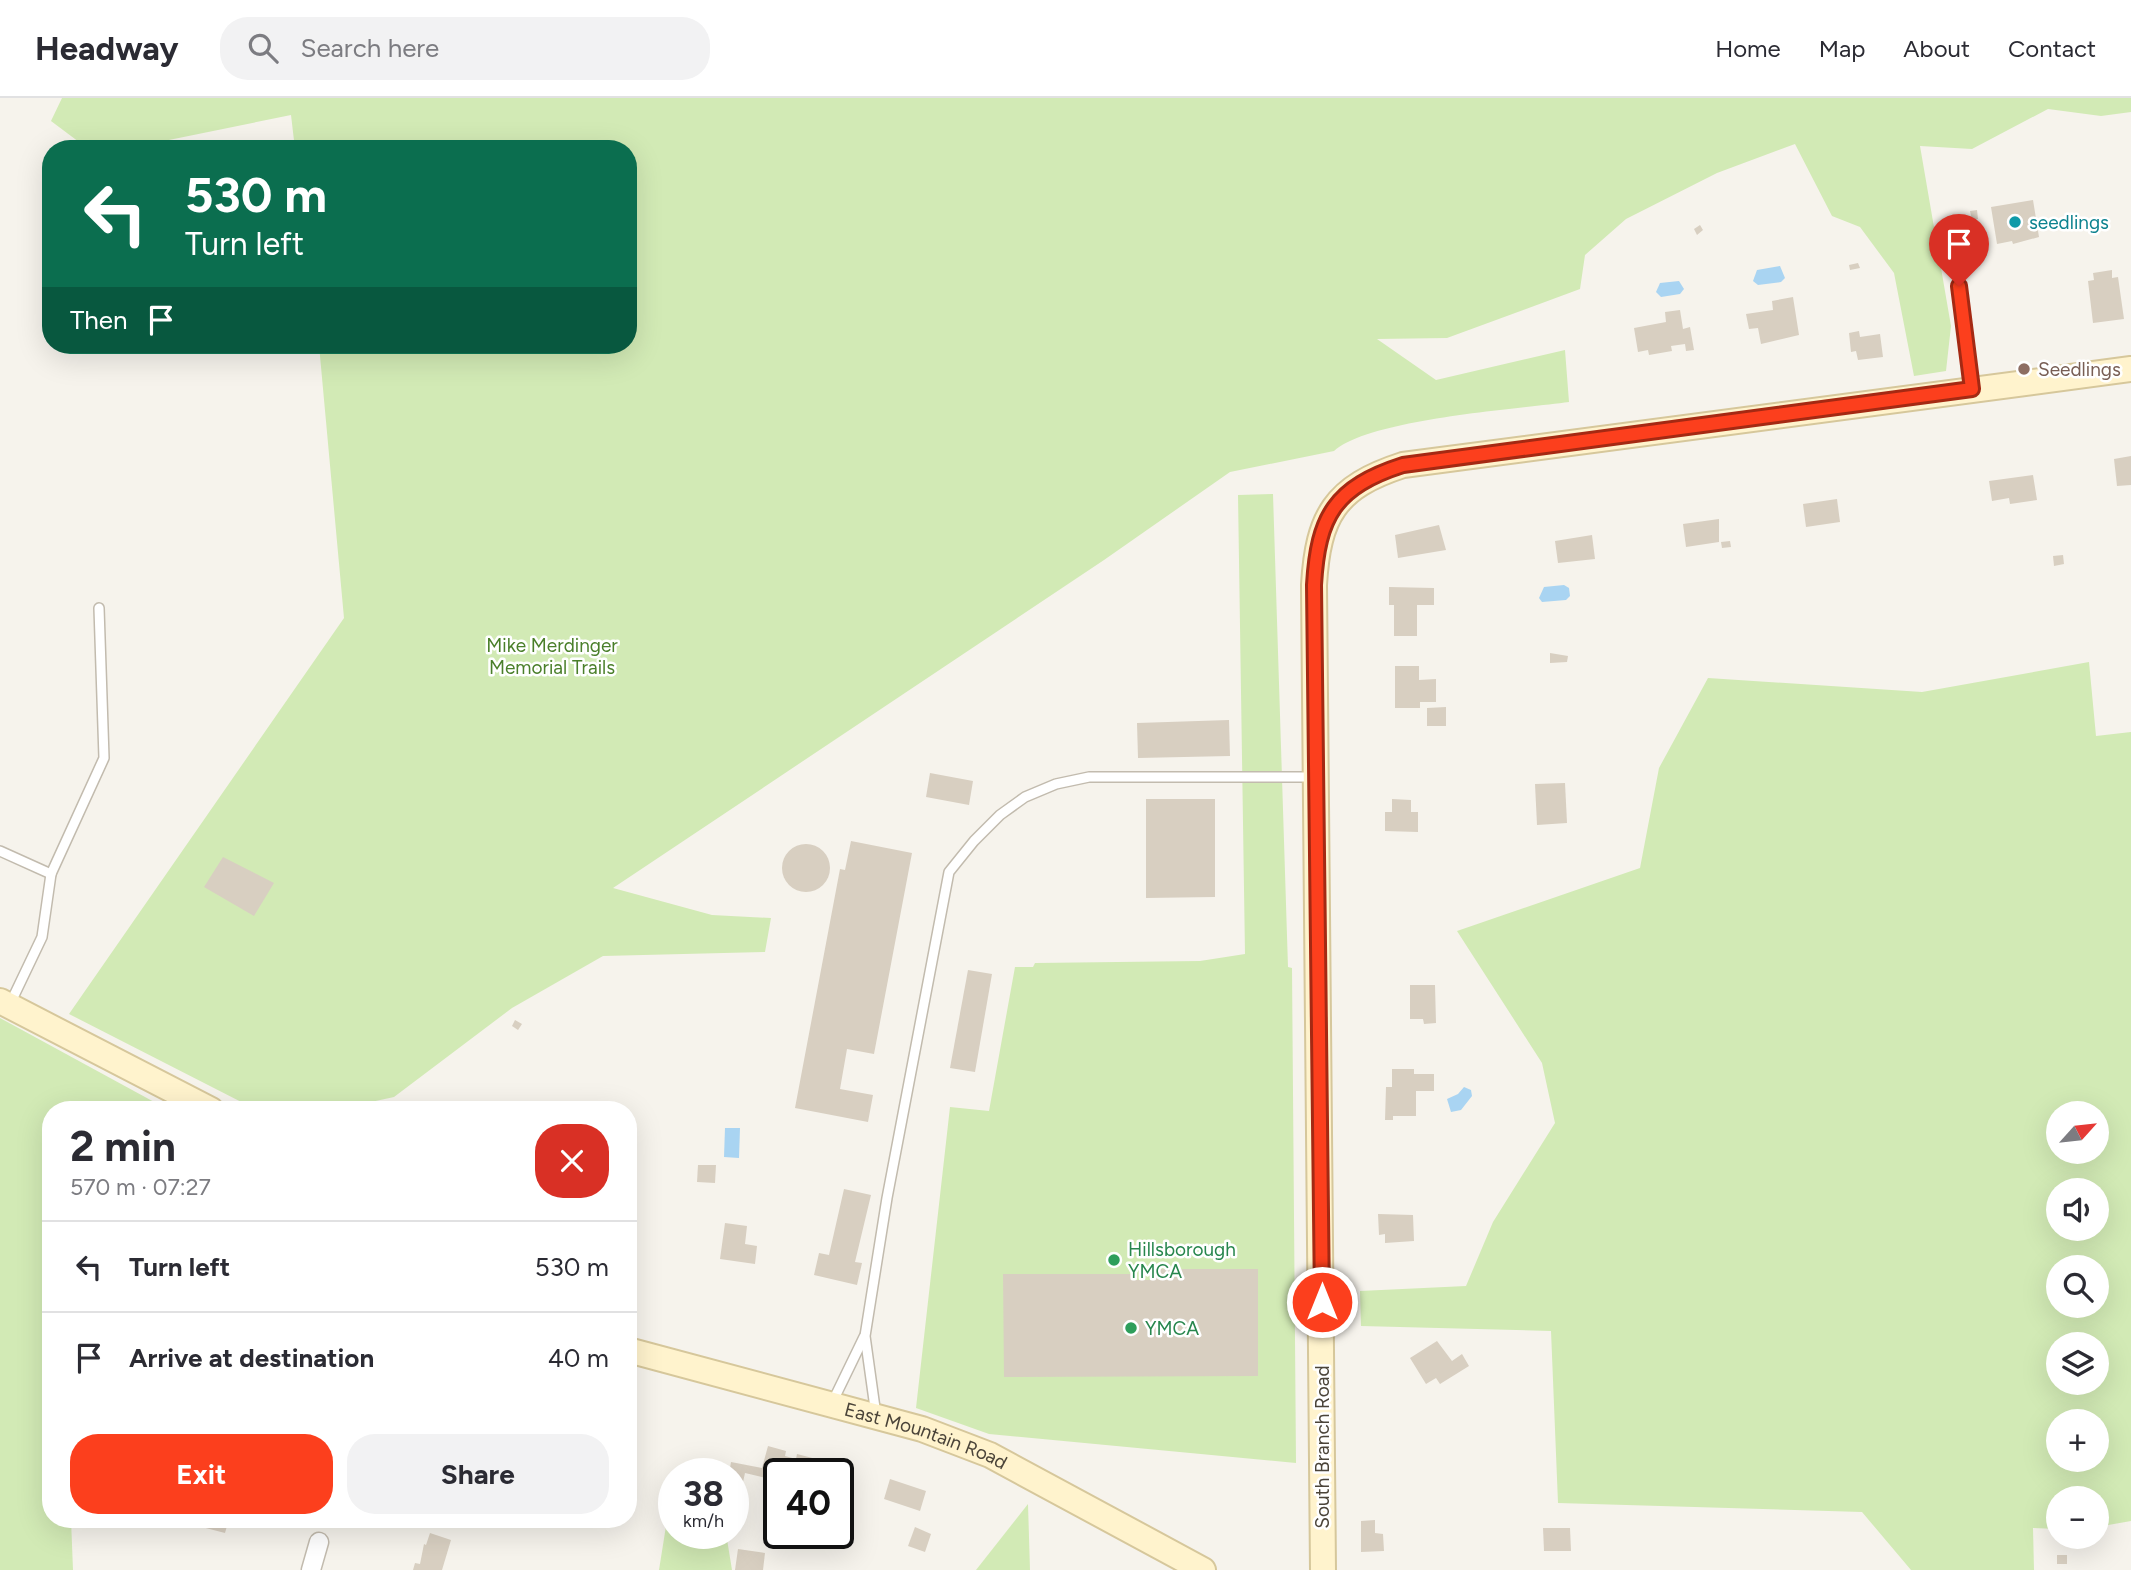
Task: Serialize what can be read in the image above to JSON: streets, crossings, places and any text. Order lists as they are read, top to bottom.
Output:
{
  "streets": {
    "street": ["East Mountain Road", "South Branch Road"]
  },
  "parks": ["Mike Merdinger Memorial Trails"],
  "places": [
    "seedlings",
    "Seedlings",
    "Hillsborough YMCA",
    "YMCA"
  ],
  "north": "top right",
  "page": {
    "header": "Headway",
    "search": "Search here",
    "nav": [
      "Home",
      "Map",
      "About",
      "Contact"
    ],
    "turn": ["530 m", "Turn left"],
    "then": "Then",
    "map_buttons": ["+", "−"],
    "heading": ["2 min", "570 m · 07:27"],
    "list": [
      {
        "name": "Turn left",
        "value": "530 m"
      },
      {
        "name": "Arrive at destination",
        "value": "40 m"
      }
    ],
    "buttons": ["Exit", "Share"],
    "speed": "38 km/h",
    "limit": "40"
  }
}
